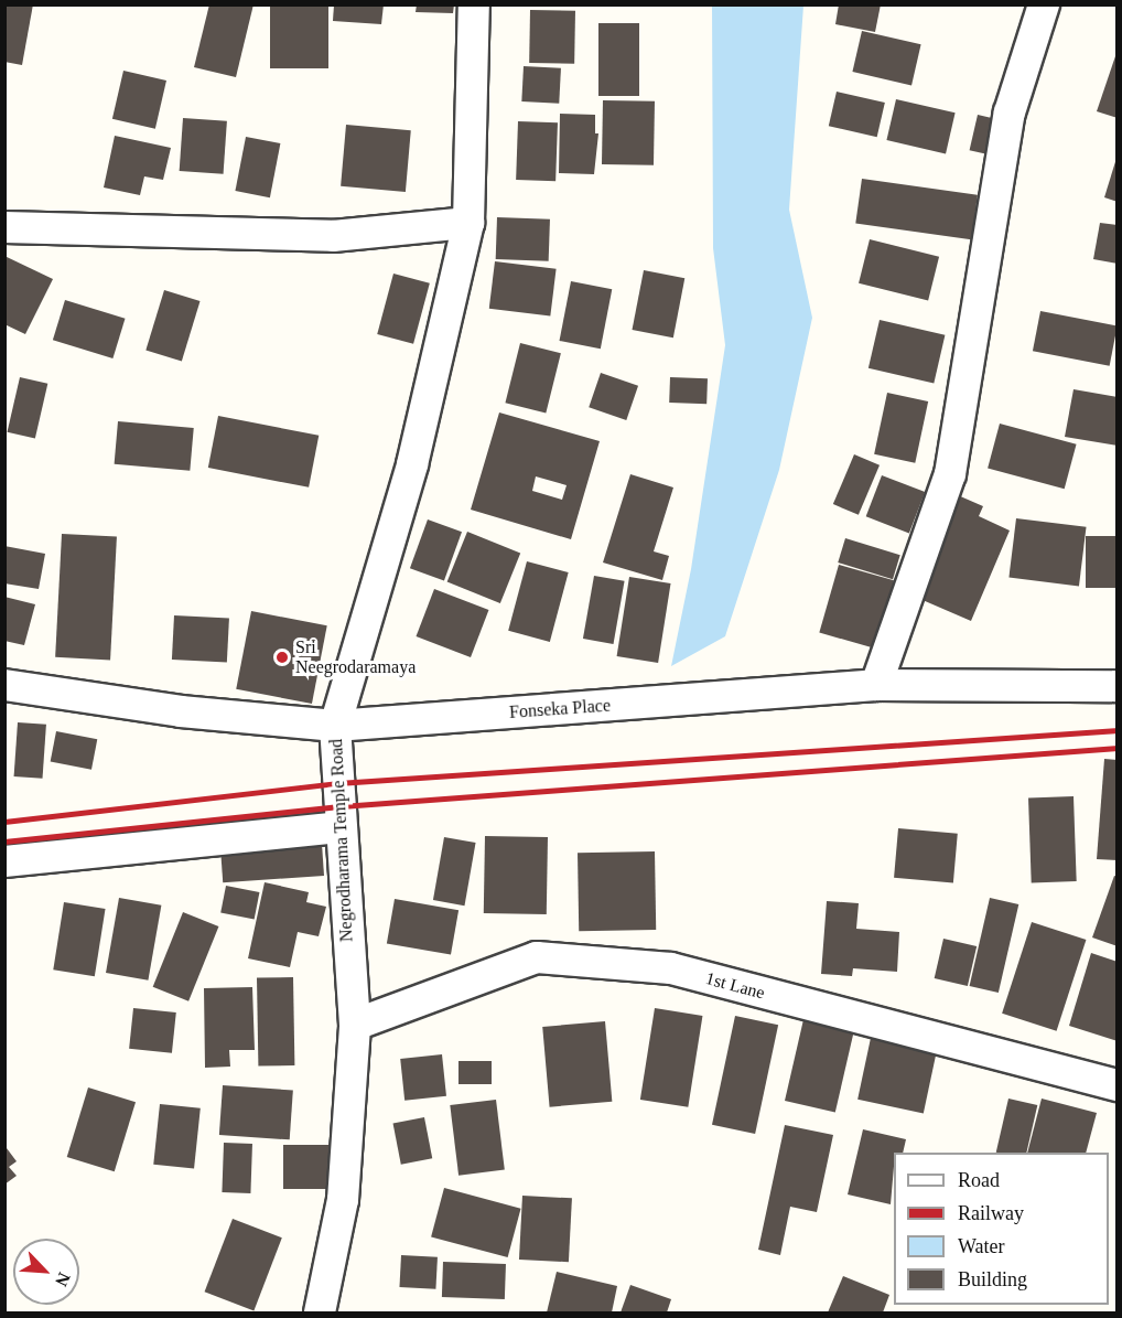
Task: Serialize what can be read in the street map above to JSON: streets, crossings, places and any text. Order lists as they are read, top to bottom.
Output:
{
  "streets": {
    "street": ["Fonseka Place", "Negrodharama Temple Road", "1st Lane"]
  },
  "crossings": [
    ["Fonseka Place", "Negrodharama Temple Road"],
    ["Negrodharama Temple Road", "1st Lane"]
  ],
  "places": ["Sri Neegrodaramaya"],
  "legend": [
    "Road",
    "Railway",
    "Water",
    "Building"
  ],
  "north": "bottom right"
}
